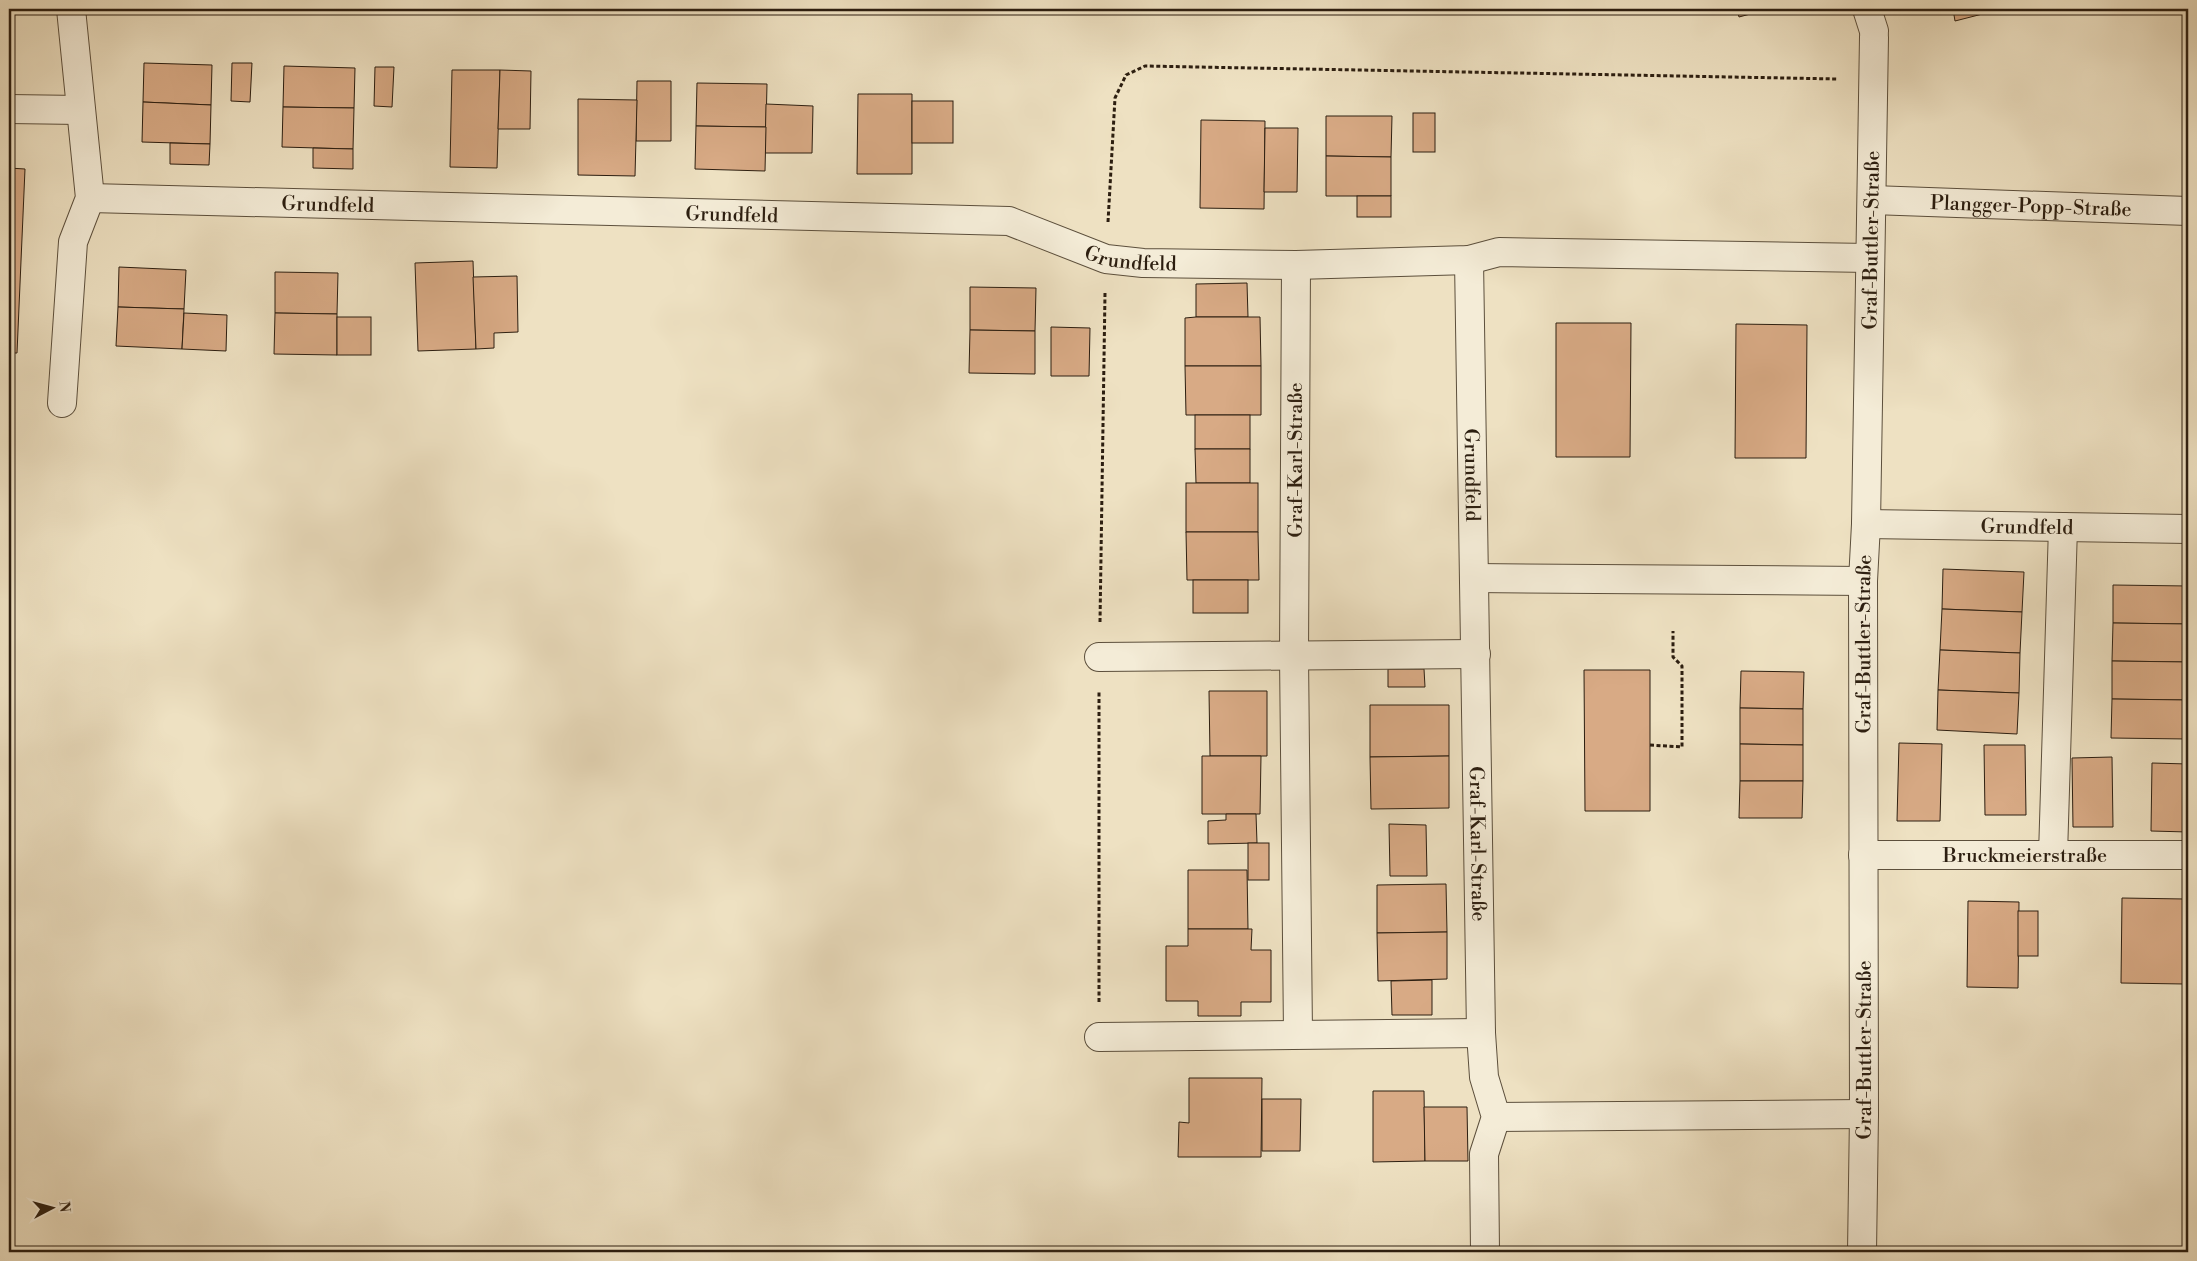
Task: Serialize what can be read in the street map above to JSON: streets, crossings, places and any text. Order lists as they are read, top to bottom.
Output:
{
  "streets": {
    "street": [
      "Grundfeld",
      "Plangger-Popp-Straße",
      "Graf-Buttler-Straße",
      "Graf-Karl-Straße",
      "Bruckmeierstraße"
    ]
  },
  "crossings": [
    ["Grundfeld", "Graf-Buttler-Straße"],
    ["Grundfeld", "Graf-Karl-Straße"],
    ["Plangger-Popp-Straße", "Graf-Buttler-Straße"],
    ["Graf-Buttler-Straße", "Bruckmeierstraße"]
  ],
  "north": "right"
}
